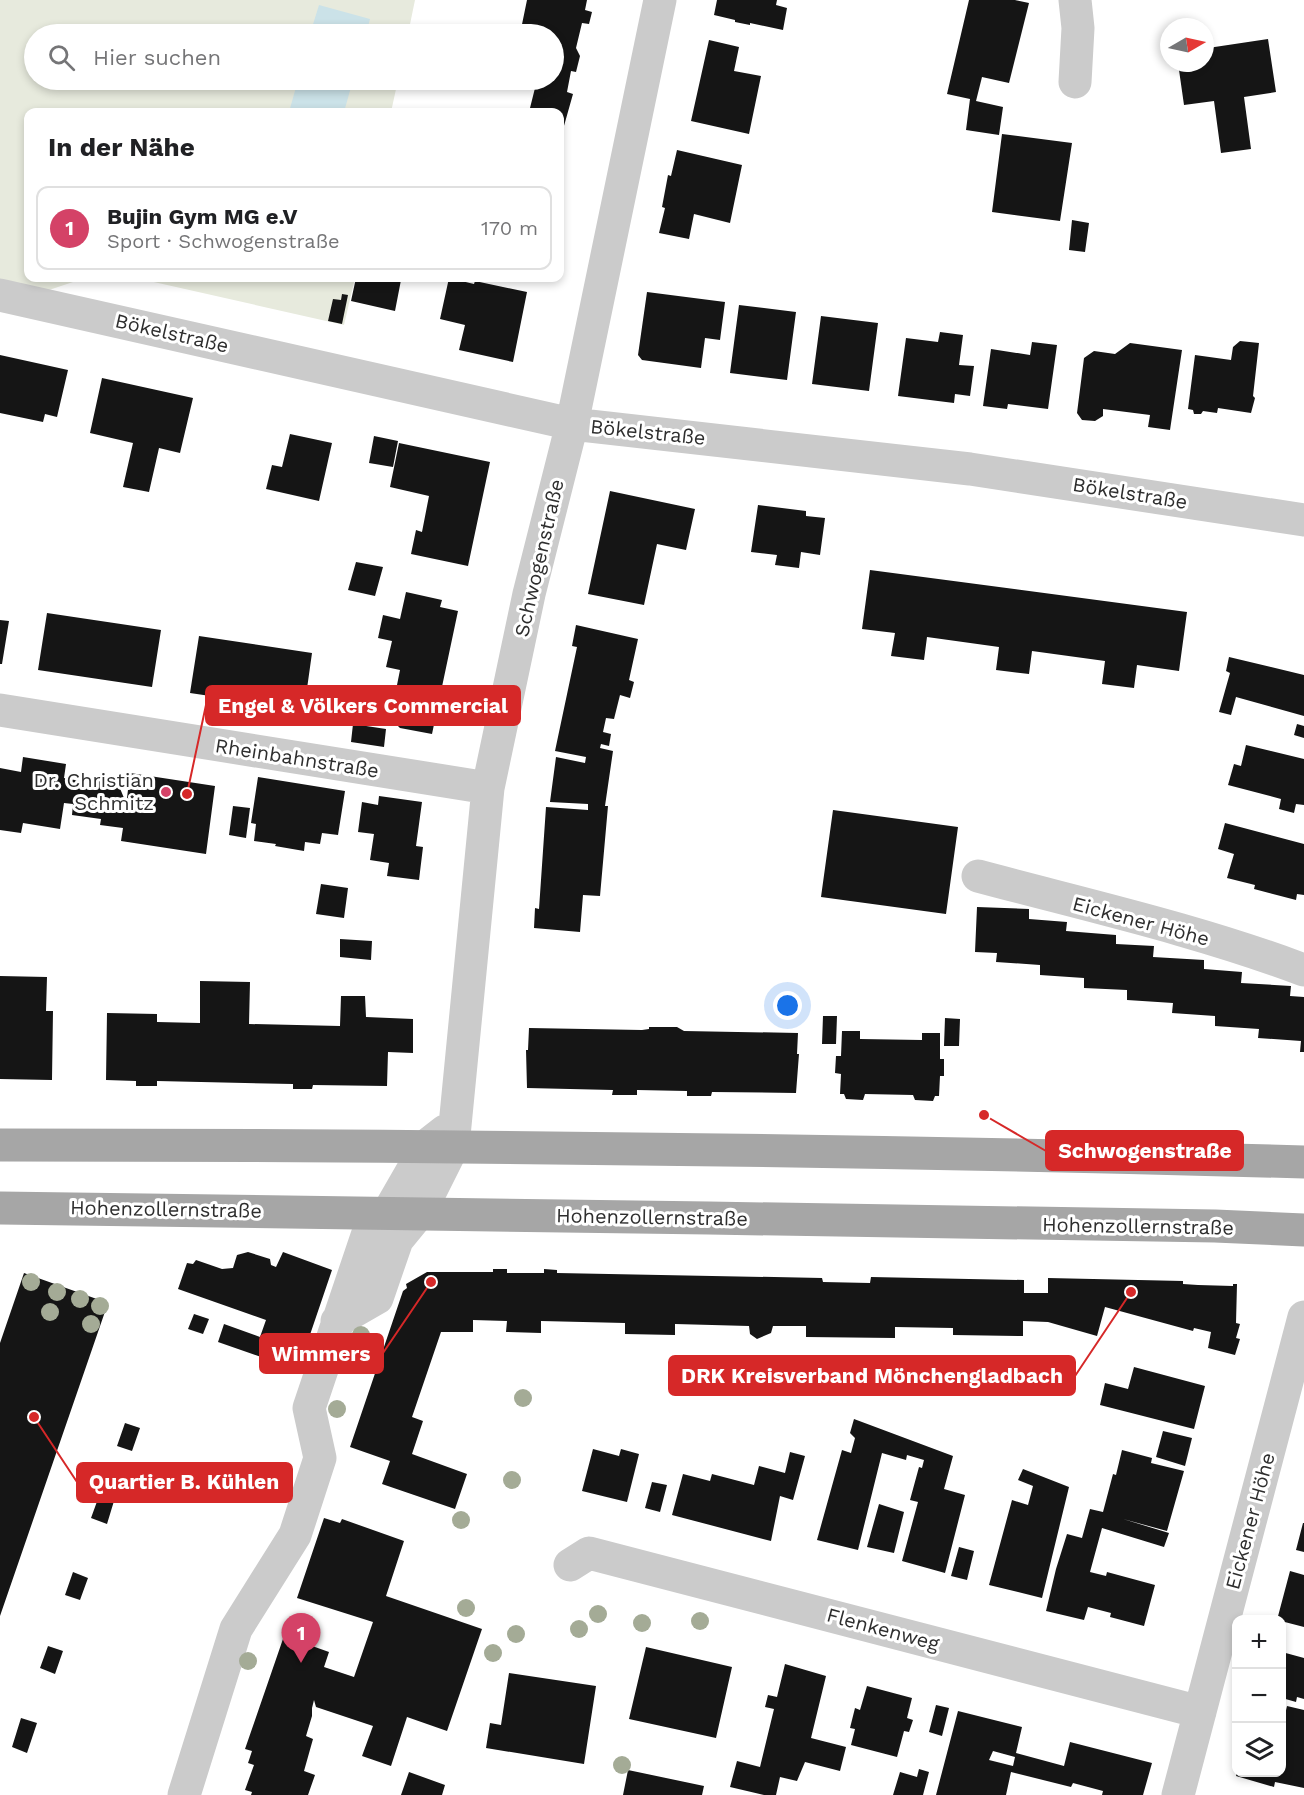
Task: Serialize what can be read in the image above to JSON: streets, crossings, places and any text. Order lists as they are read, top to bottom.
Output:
{
  "streets": {
    "main road": ["Hohenzollernstraße"],
    "street": [
      "Bökelstraße",
      "Schwogenstraße",
      "Rheinbahnstraße",
      "Eickener Höhe",
      "Flenkenweg"
    ]
  },
  "crossings": [
    ["Bökelstraße", "Schwogenstraße"],
    ["Schwogenstraße", "Rheinbahnstraße"],
    ["Schwogenstraße", "Hohenzollernstraße"],
    ["Eickener Höhe", "Flenkenweg"]
  ],
  "places": [
    "Dr. Christian Schmitz",
    "Engel & Völkers Commercial",
    "Schwogenstraße",
    "Wimmers",
    "DRK Kreisverband Mönchengladbach",
    "Quartier B. Kühlen"
  ],
  "north": "right",
  "page": {
    "search": "Hier suchen",
    "heading": "In der Nähe",
    "list": [
      {
        "mark": "1",
        "name": "Bujin Gym MG e.V",
        "note": "Sport · Schwogenstraße",
        "value": "170 m"
      }
    ],
    "pins": "1",
    "map_buttons": ["+", "−"]
  }
}
